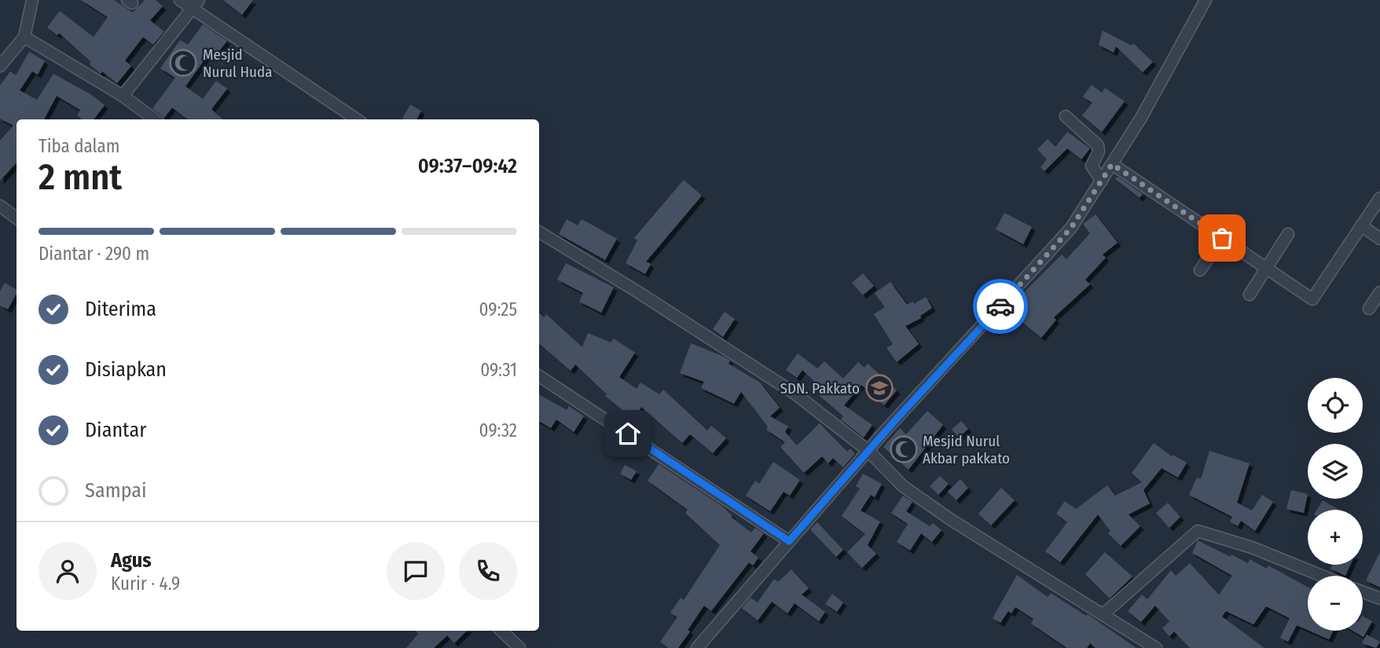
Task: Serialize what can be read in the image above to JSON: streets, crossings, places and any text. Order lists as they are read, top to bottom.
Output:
{
  "places": {
    "mosque": ["Mesjid Nurul Huda", "Mesjid Nurul Akbar pakkato"],
    "school or university": ["SDN. Pakkato"]
  },
  "page": {
    "heading": ["2 mnt", "Tiba dalam", "09:37–09:42"],
    "panel": ["Agus", "Kurir · 4.9"],
    "bar": "Diantar · 290 m",
    "list": [
      ["Diterima", "09:25"],
      ["Disiapkan", "09:31"],
      ["Diantar", "09:32"],
      "Sampai"
    ],
    "map_buttons": ["+", "−"]
  }
}
